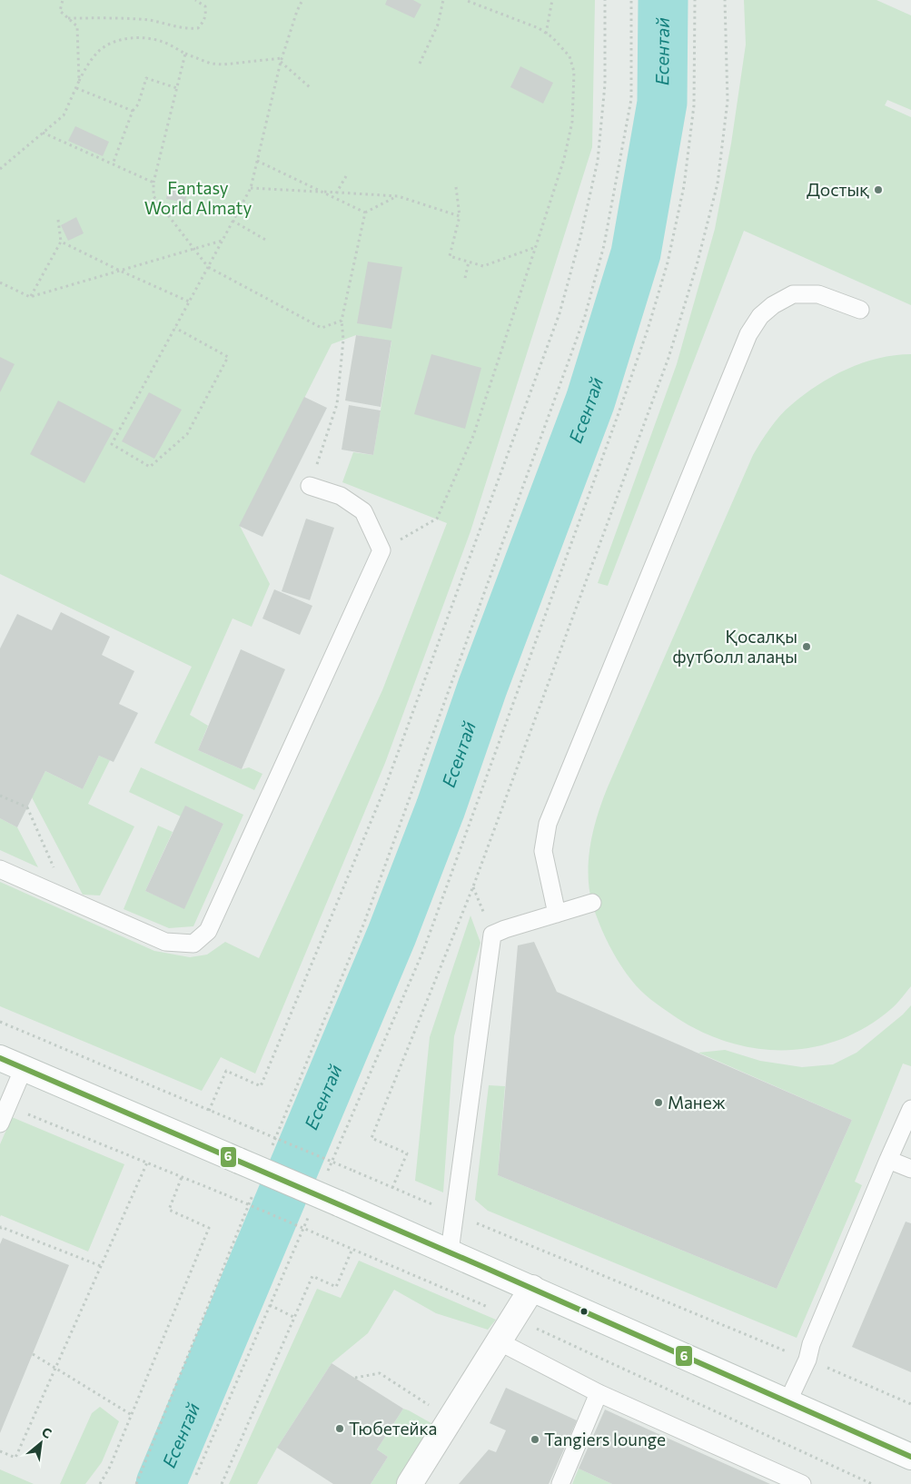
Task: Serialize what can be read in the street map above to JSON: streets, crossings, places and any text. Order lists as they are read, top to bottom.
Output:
{
  "water": ["Есентай"],
  "parks": ["Fantasy World Almaty"],
  "places": [
    "Достық",
    "Қосалқы футболл алаңы",
    "Манеж",
    "Тюбетейка",
    "Tangiers lounge"
  ],
  "lines": ["transit line 6"],
  "north": "top right"
}
